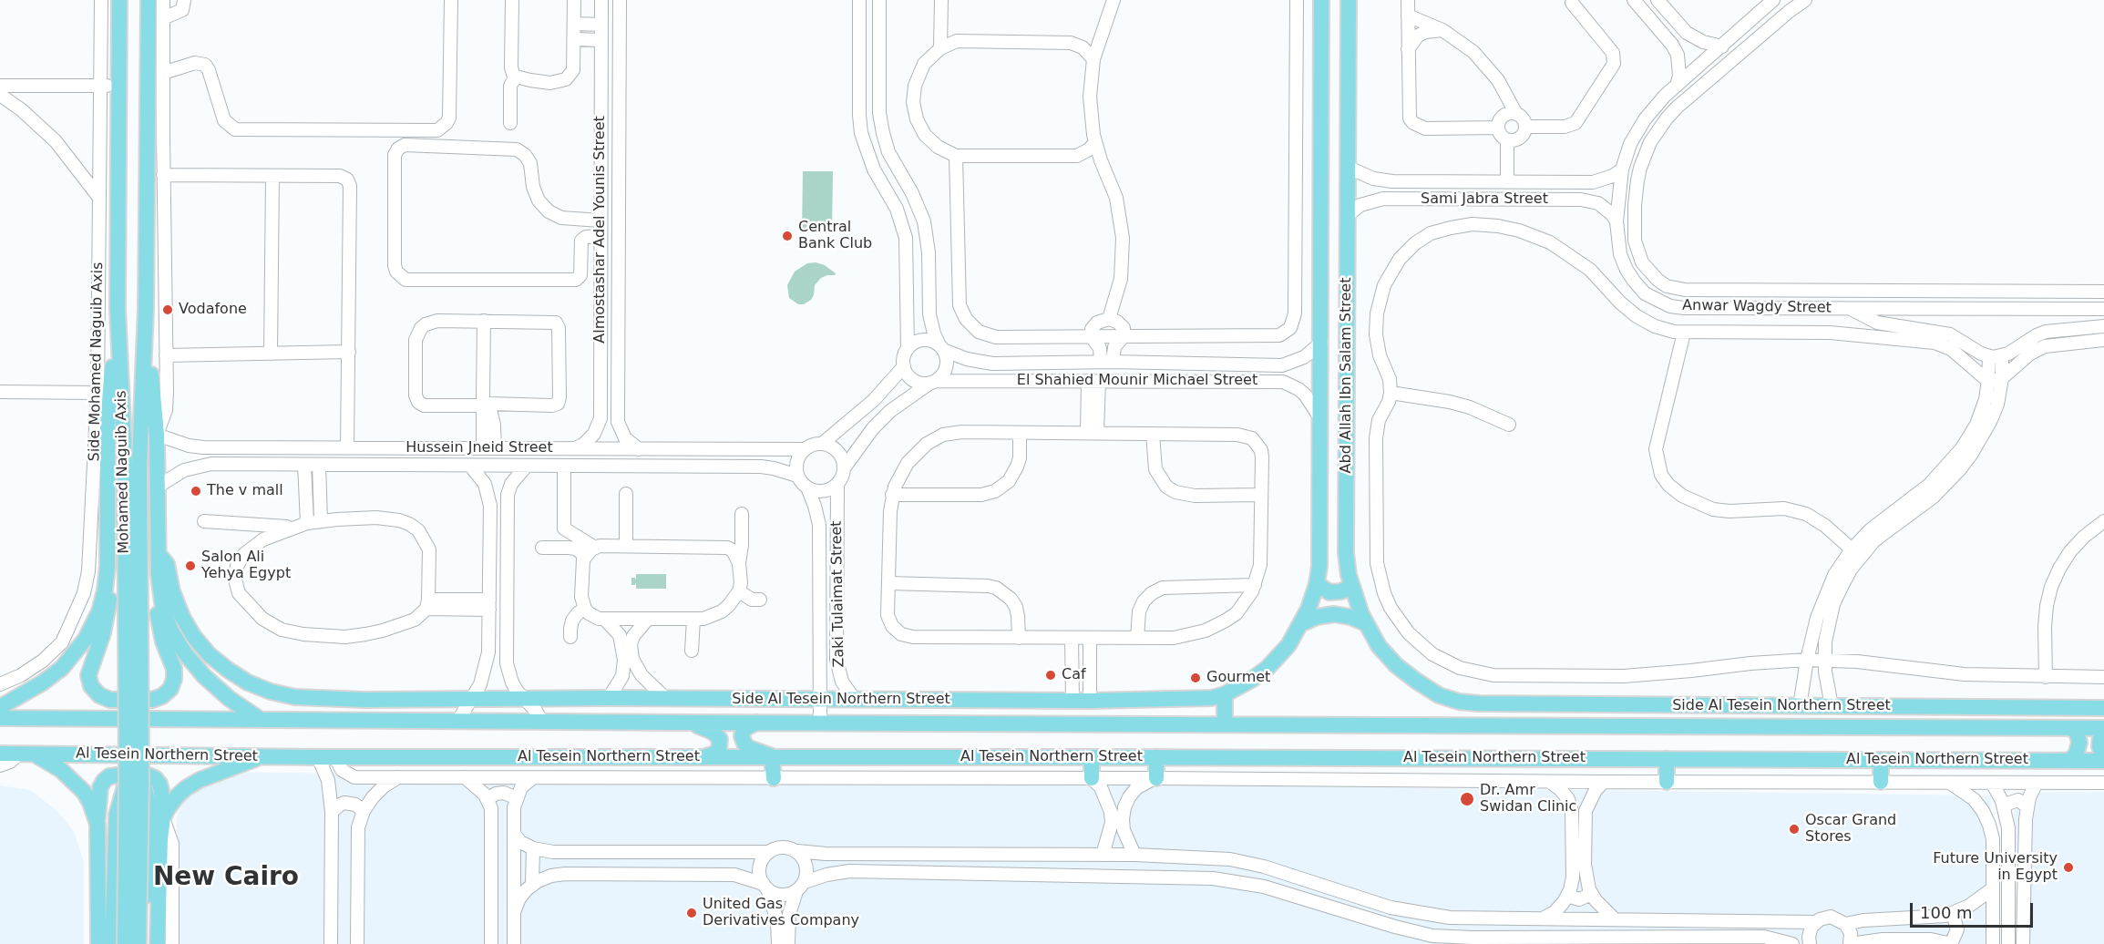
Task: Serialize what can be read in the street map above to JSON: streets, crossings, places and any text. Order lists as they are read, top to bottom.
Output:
{
  "streets": {
    "main road": [
      "Abd Allah Ibn Salam Street",
      "Mohamed Naguib Axis",
      "Side Al Tesein Northern Street",
      "Al Tesein Northern Street"
    ],
    "street": [
      "Sami Jabra Street",
      "Almostashar Adel Younis Street",
      "Anwar Wagdy Street",
      "Side Mohamed Naguib Axis",
      "El Shahied Mounir Michael Street",
      "Hussein Jneid Street",
      "Zaki Tulaimat Street"
    ]
  },
  "crossings": [
    ["Sami Jabra Street", "Anwar Wagdy Street"],
    ["Sami Jabra Street", "Abd Allah Ibn Salam Street"],
    ["Almostashar Adel Younis Street", "Hussein Jneid Street"],
    ["Abd Allah Ibn Salam Street", "El Shahied Mounir Michael Street"],
    ["Abd Allah Ibn Salam Street", "Side Al Tesein Northern Street"],
    ["Hussein Jneid Street", "Zaki Tulaimat Street"],
    ["Zaki Tulaimat Street", "Side Al Tesein Northern Street"]
  ],
  "districts": ["New Cairo"],
  "places": [
    "Central Bank Club",
    "Vodafone",
    "The v mall",
    "Salon Ali Yehya Egypt",
    "Caf",
    "Gourmet",
    "Dr. Amr Swidan Clinic",
    "Oscar Grand Stores",
    "Future University in Egypt",
    "United Gas Derivatives Company"
  ],
  "scale_bar": "100 m"
}
